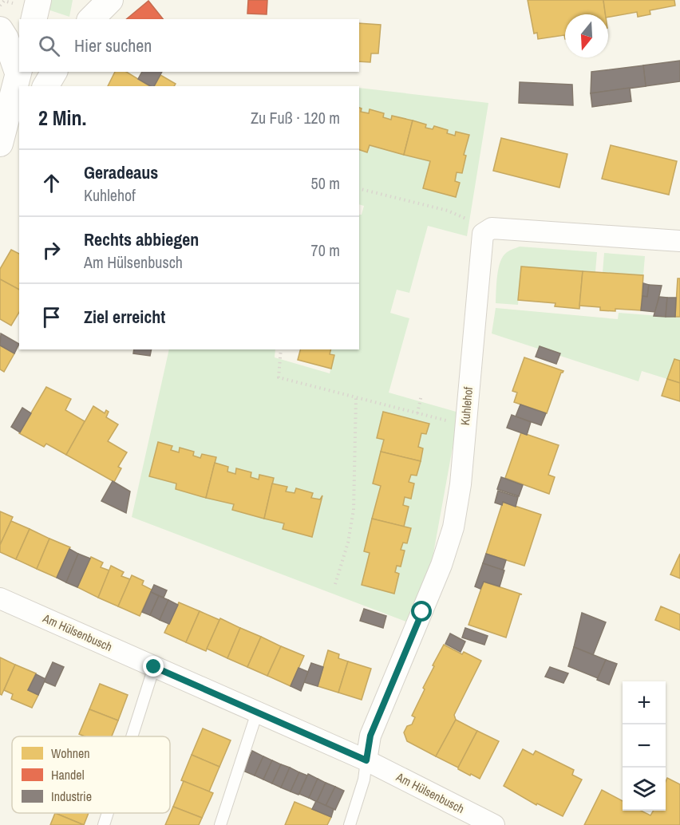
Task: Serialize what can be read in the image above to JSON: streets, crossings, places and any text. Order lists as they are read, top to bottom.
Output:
{
  "streets": {
    "street": ["Kuhlehof", "Am Hülsenbusch"]
  },
  "crossings": [
    ["Kuhlehof", "Am Hülsenbusch"]
  ],
  "legend": ["Wohnen", "Handel", "Industrie"],
  "north": "bottom",
  "page": {
    "search": "Hier suchen",
    "heading": ["2 Min.", "Zu Fuß · 120 m"],
    "list": [
      ["Geradeaus", "Kuhlehof", "50 m"],
      ["Rechts abbiegen", "Am Hülsenbusch", "70 m"],
      "Ziel erreicht"
    ],
    "map_buttons": ["+", "−"]
  }
}
